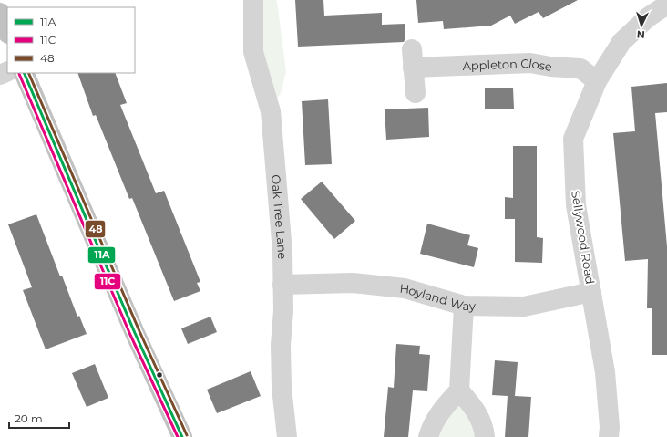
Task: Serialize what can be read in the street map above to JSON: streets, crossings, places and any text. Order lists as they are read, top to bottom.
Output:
{
  "streets": {
    "street": [
      "Appleton Close",
      "Oak Tree Lane",
      "Sellywood Road",
      "Hoyland Way"
    ]
  },
  "crossings": [
    ["Appleton Close", "Sellywood Road"],
    ["Oak Tree Lane", "Hoyland Way"],
    ["Sellywood Road", "Hoyland Way"]
  ],
  "lines": ["transit line 11A", "transit line 48", "transit line 11C"],
  "legend": ["11A", "11C", "48"],
  "scale_bar": "20 m",
  "north": "bottom"
}
